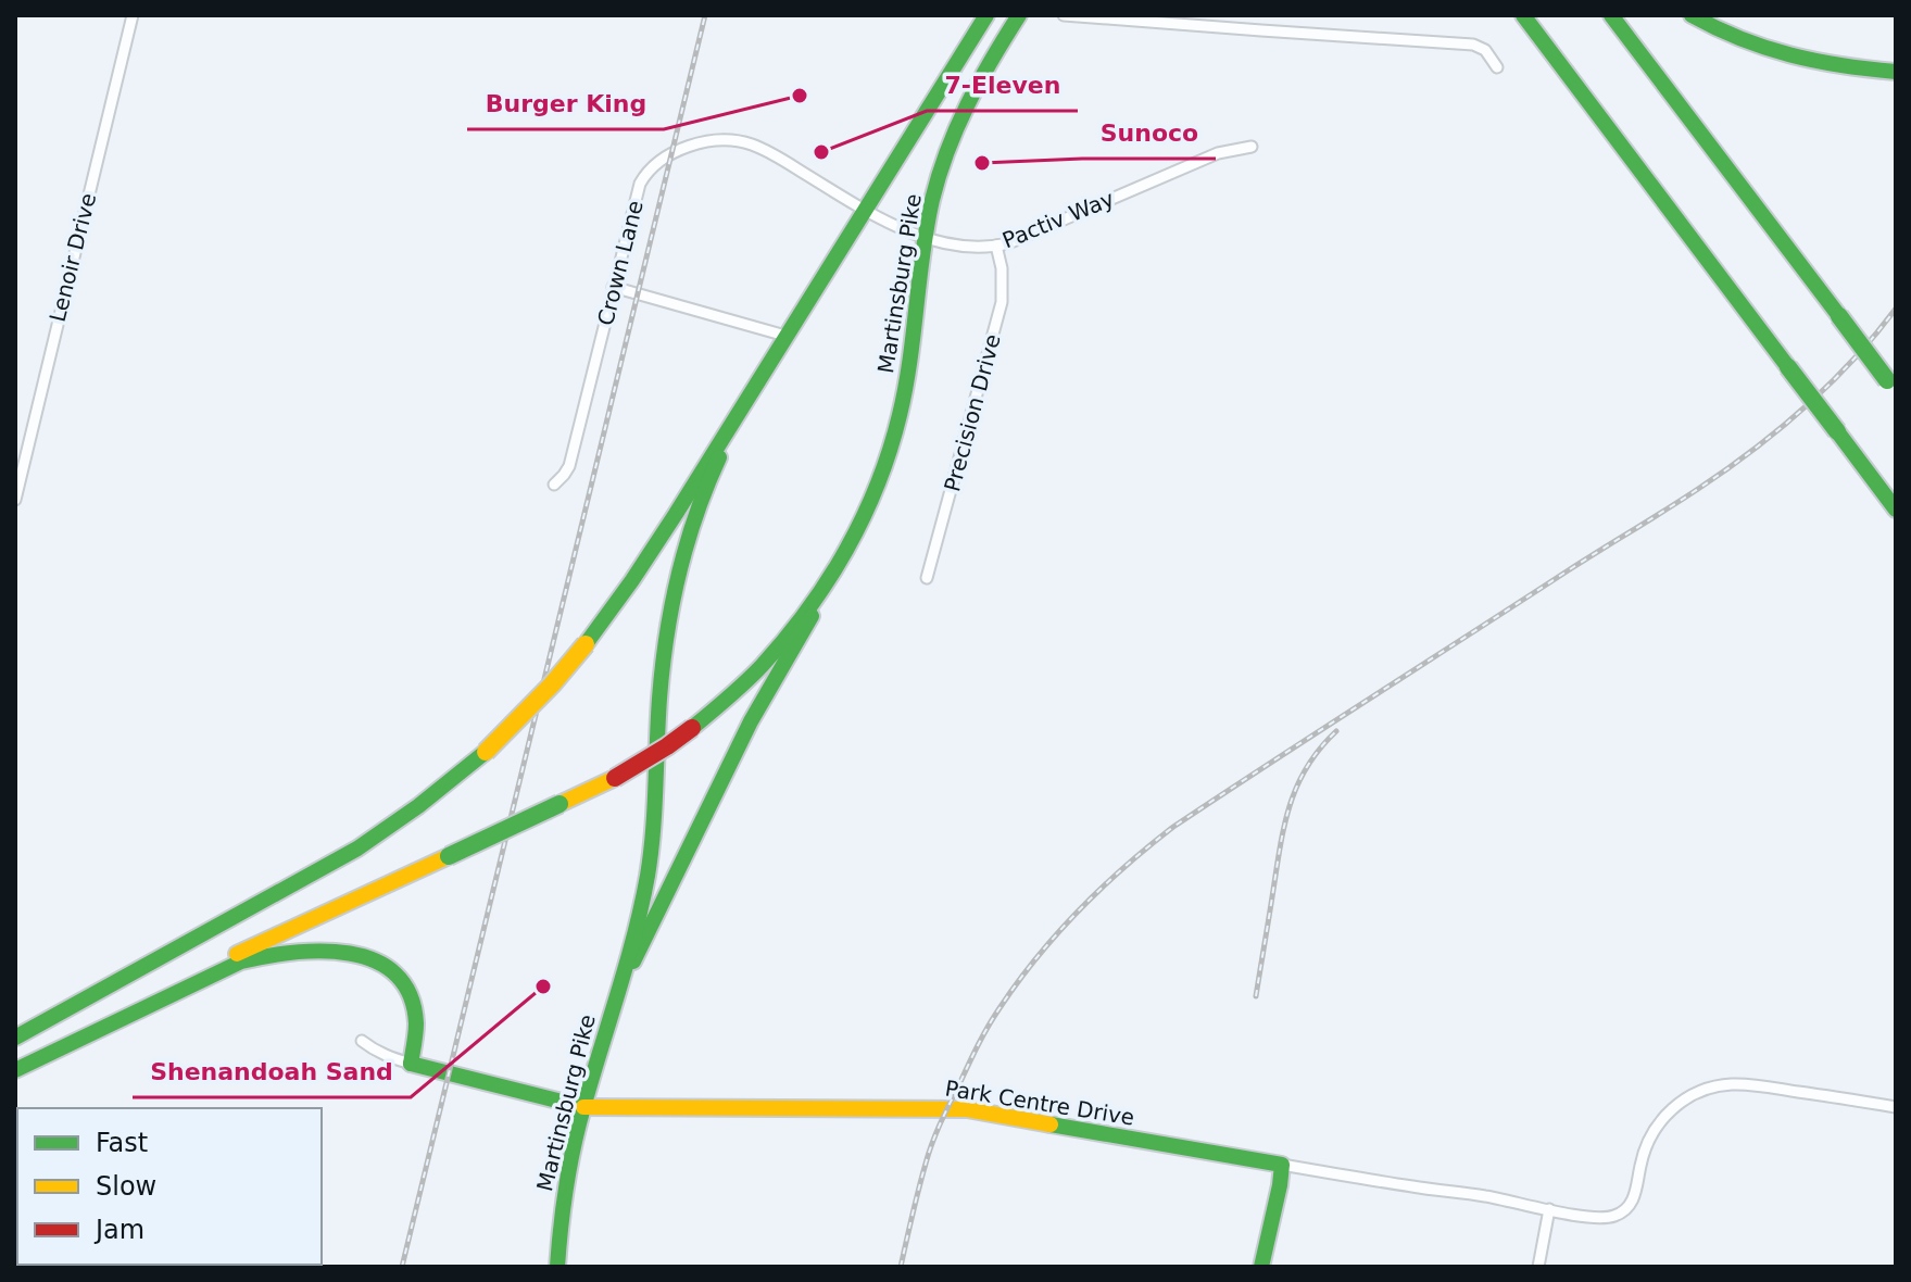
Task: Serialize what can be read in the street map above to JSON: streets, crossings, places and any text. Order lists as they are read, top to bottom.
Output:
{
  "streets": {
    "main road": ["Martinsburg Pike", "Park Centre Drive"],
    "street": [
      "Pactiv Way",
      "Lenoir Drive",
      "Crown Lane",
      "Precision Drive"
    ]
  },
  "crossings": [
    ["Pactiv Way", "Crown Lane"],
    ["Pactiv Way", "Martinsburg Pike"],
    ["Pactiv Way", "Precision Drive"],
    ["Crown Lane", "Martinsburg Pike"],
    ["Martinsburg Pike", "Park Centre Drive"]
  ],
  "places": [
    "Burger King",
    "7-Eleven",
    "Sunoco",
    "Shenandoah Sand"
  ],
  "legend": ["Fast", "Slow", "Jam"]
}
